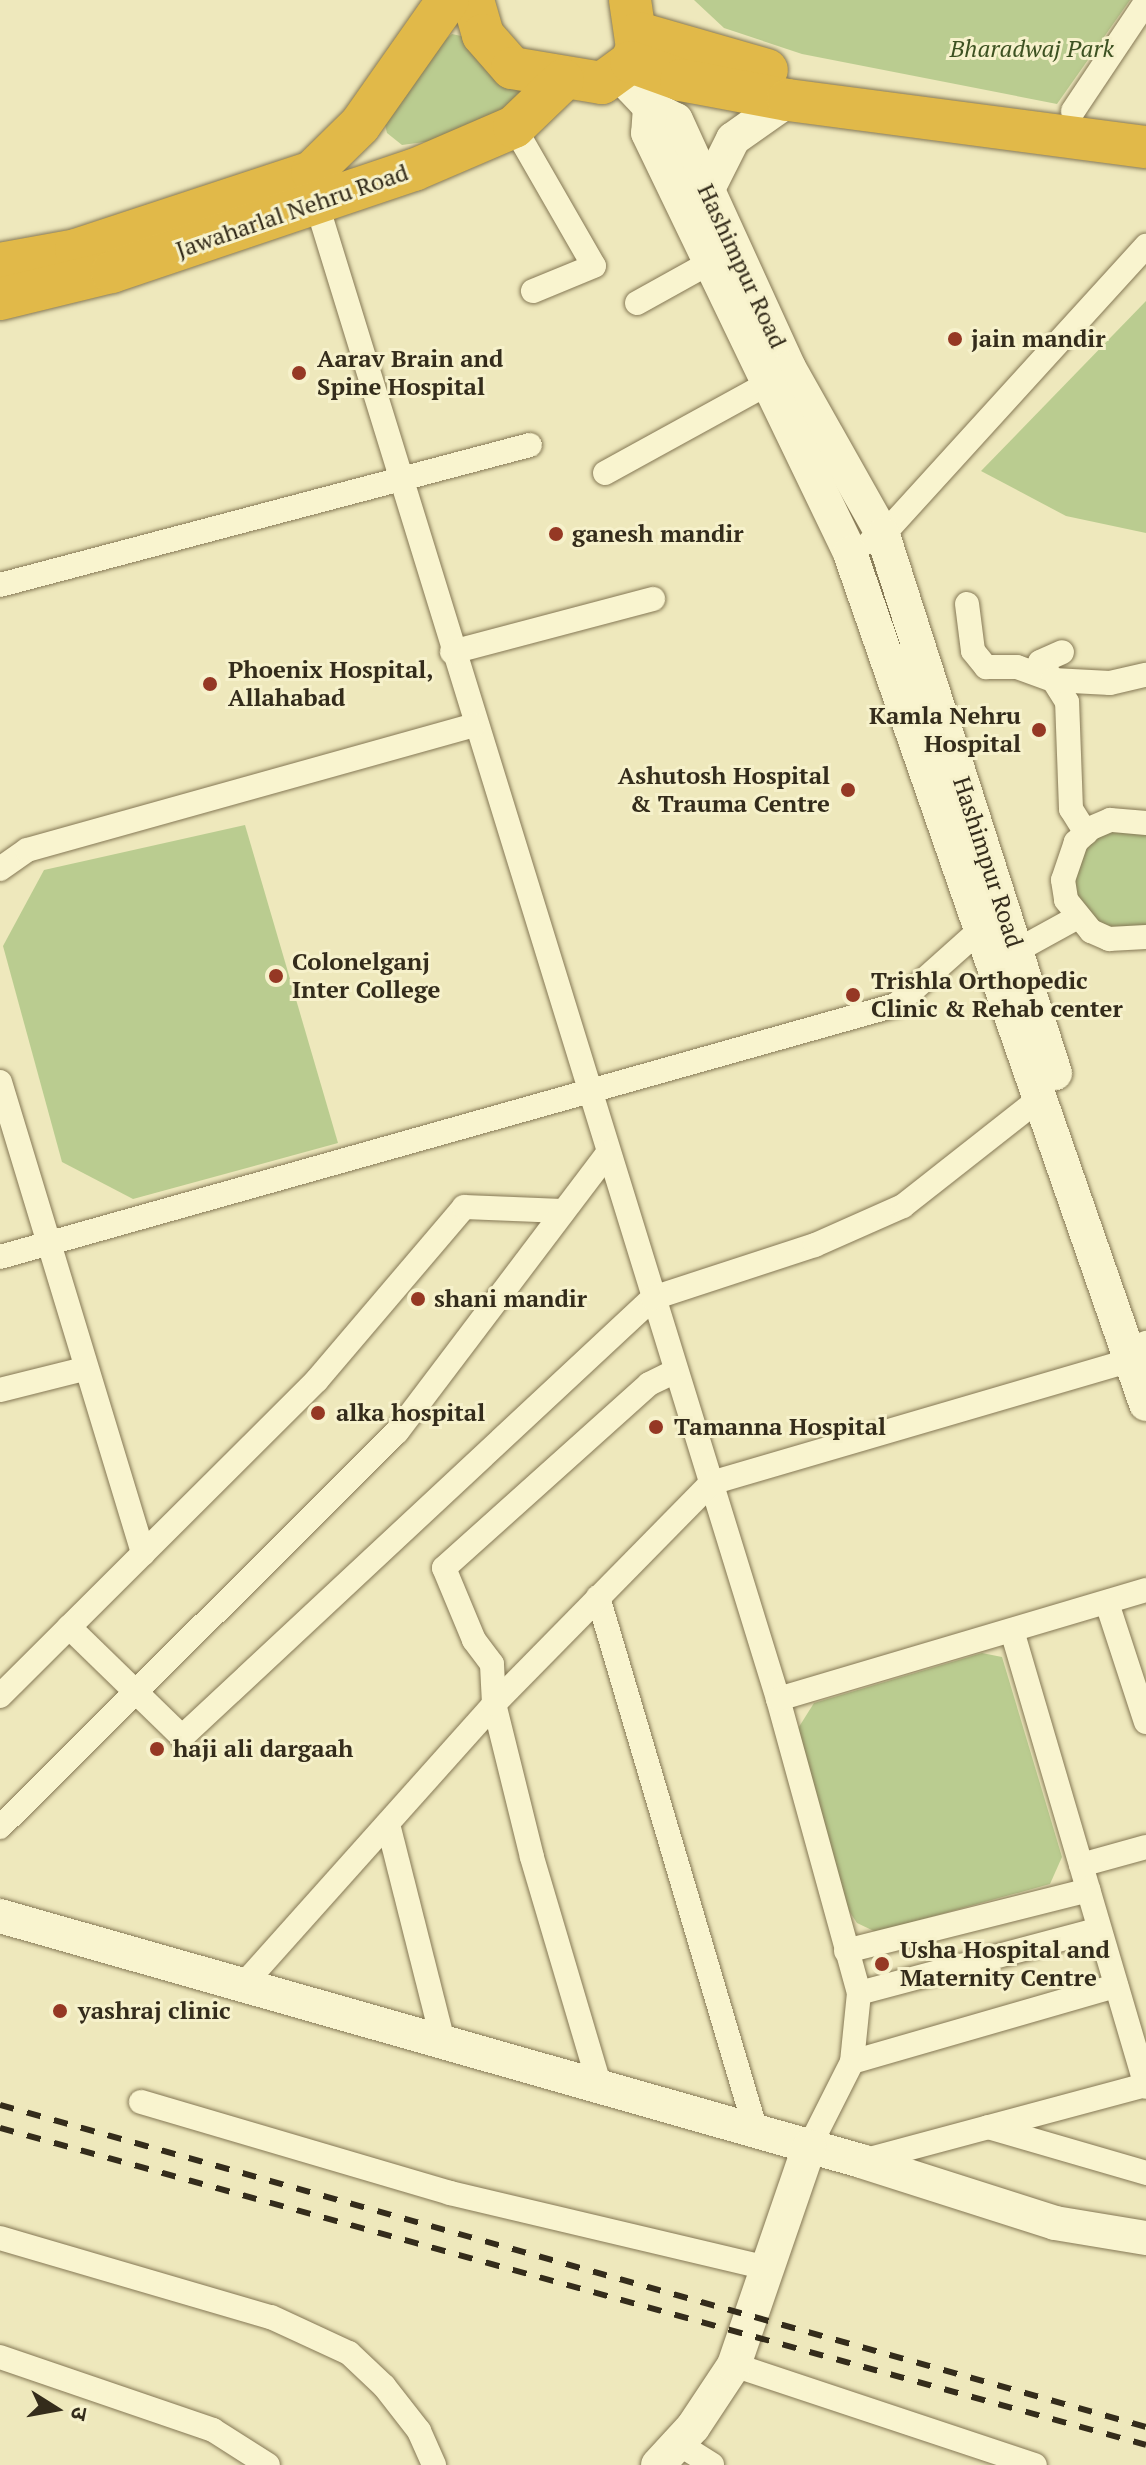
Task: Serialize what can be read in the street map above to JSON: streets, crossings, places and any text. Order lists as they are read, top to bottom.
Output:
{
  "streets": {
    "highway": ["Jawaharlal Nehru Road"],
    "main road": ["Hashimpur Road"]
  },
  "parks": ["Bharadwaj Park"],
  "places": [
    "jain mandir",
    "Aarav Brain and Spine Hospital",
    "ganesh mandir",
    "Phoenix Hospital, Allahabad",
    "Kamla Nehru Hospital",
    "Ashutosh Hospital & Trauma Centre",
    "Colonelganj Inter College",
    "Trishla Orthopedic Clinic & Rehab center",
    "shani mandir",
    "alka hospital",
    "Tamanna Hospital",
    "haji ali dargaah",
    "Usha Hospital and Maternity Centre",
    "yashraj clinic"
  ],
  "north": "right"
}
